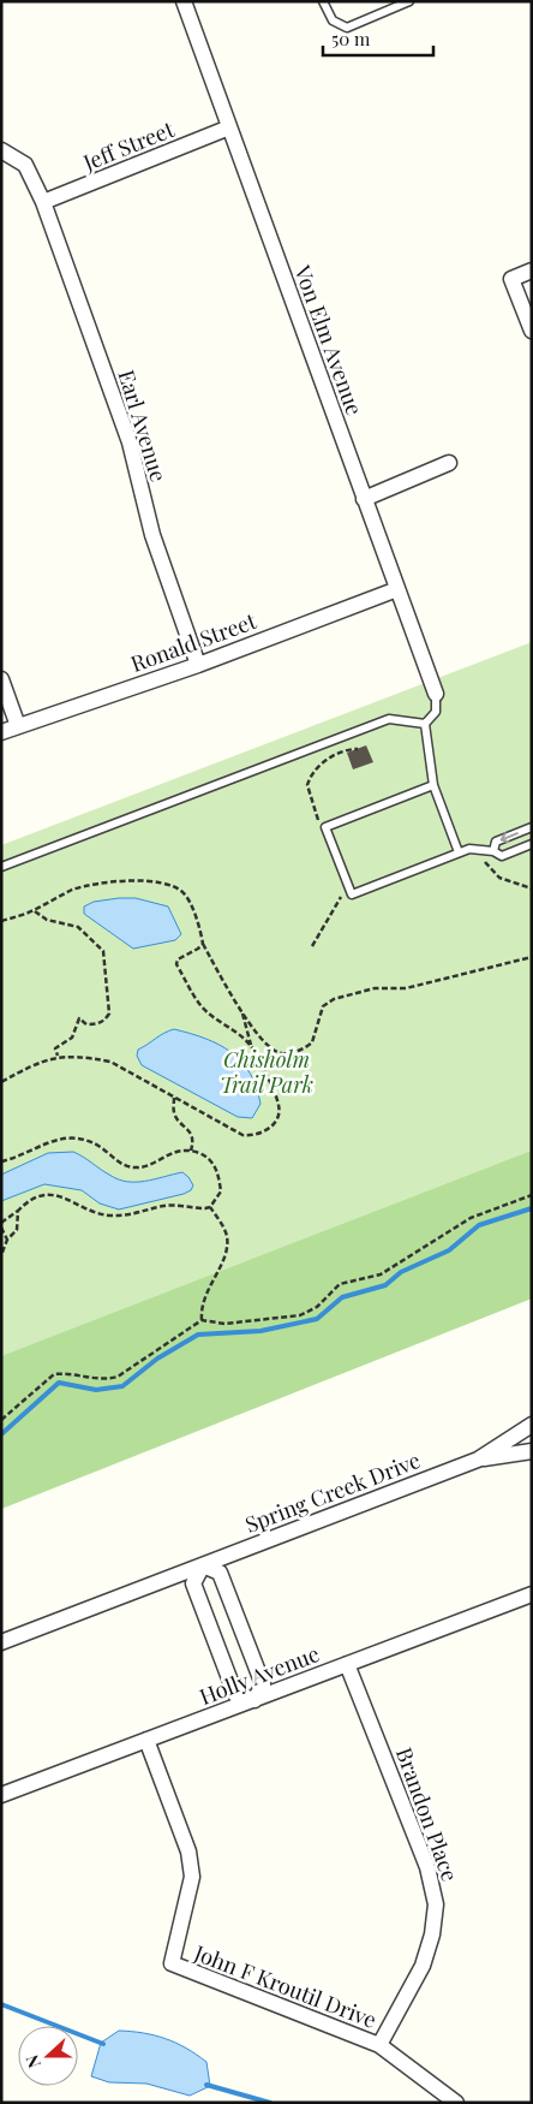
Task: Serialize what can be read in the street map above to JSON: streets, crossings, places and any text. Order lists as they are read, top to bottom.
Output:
{
  "streets": {
    "street": [
      "Jeff Street",
      "Von Elm Avenue",
      "Earl Avenue",
      "Ronald Street",
      "Spring Creek Drive",
      "Holly Avenue",
      "Brandon Place",
      "John F Kroutil Drive"
    ]
  },
  "crossings": [
    ["Jeff Street", "Von Elm Avenue"],
    ["Jeff Street", "Earl Avenue"],
    ["Von Elm Avenue", "Ronald Street"],
    ["Earl Avenue", "Ronald Street"],
    ["Holly Avenue", "Brandon Place"],
    ["Holly Avenue", "John F Kroutil Drive"],
    ["Brandon Place", "John F Kroutil Drive"]
  ],
  "parks": ["Chisholm Trail Park"],
  "scale_bar": "50 m",
  "north": "left"
}
